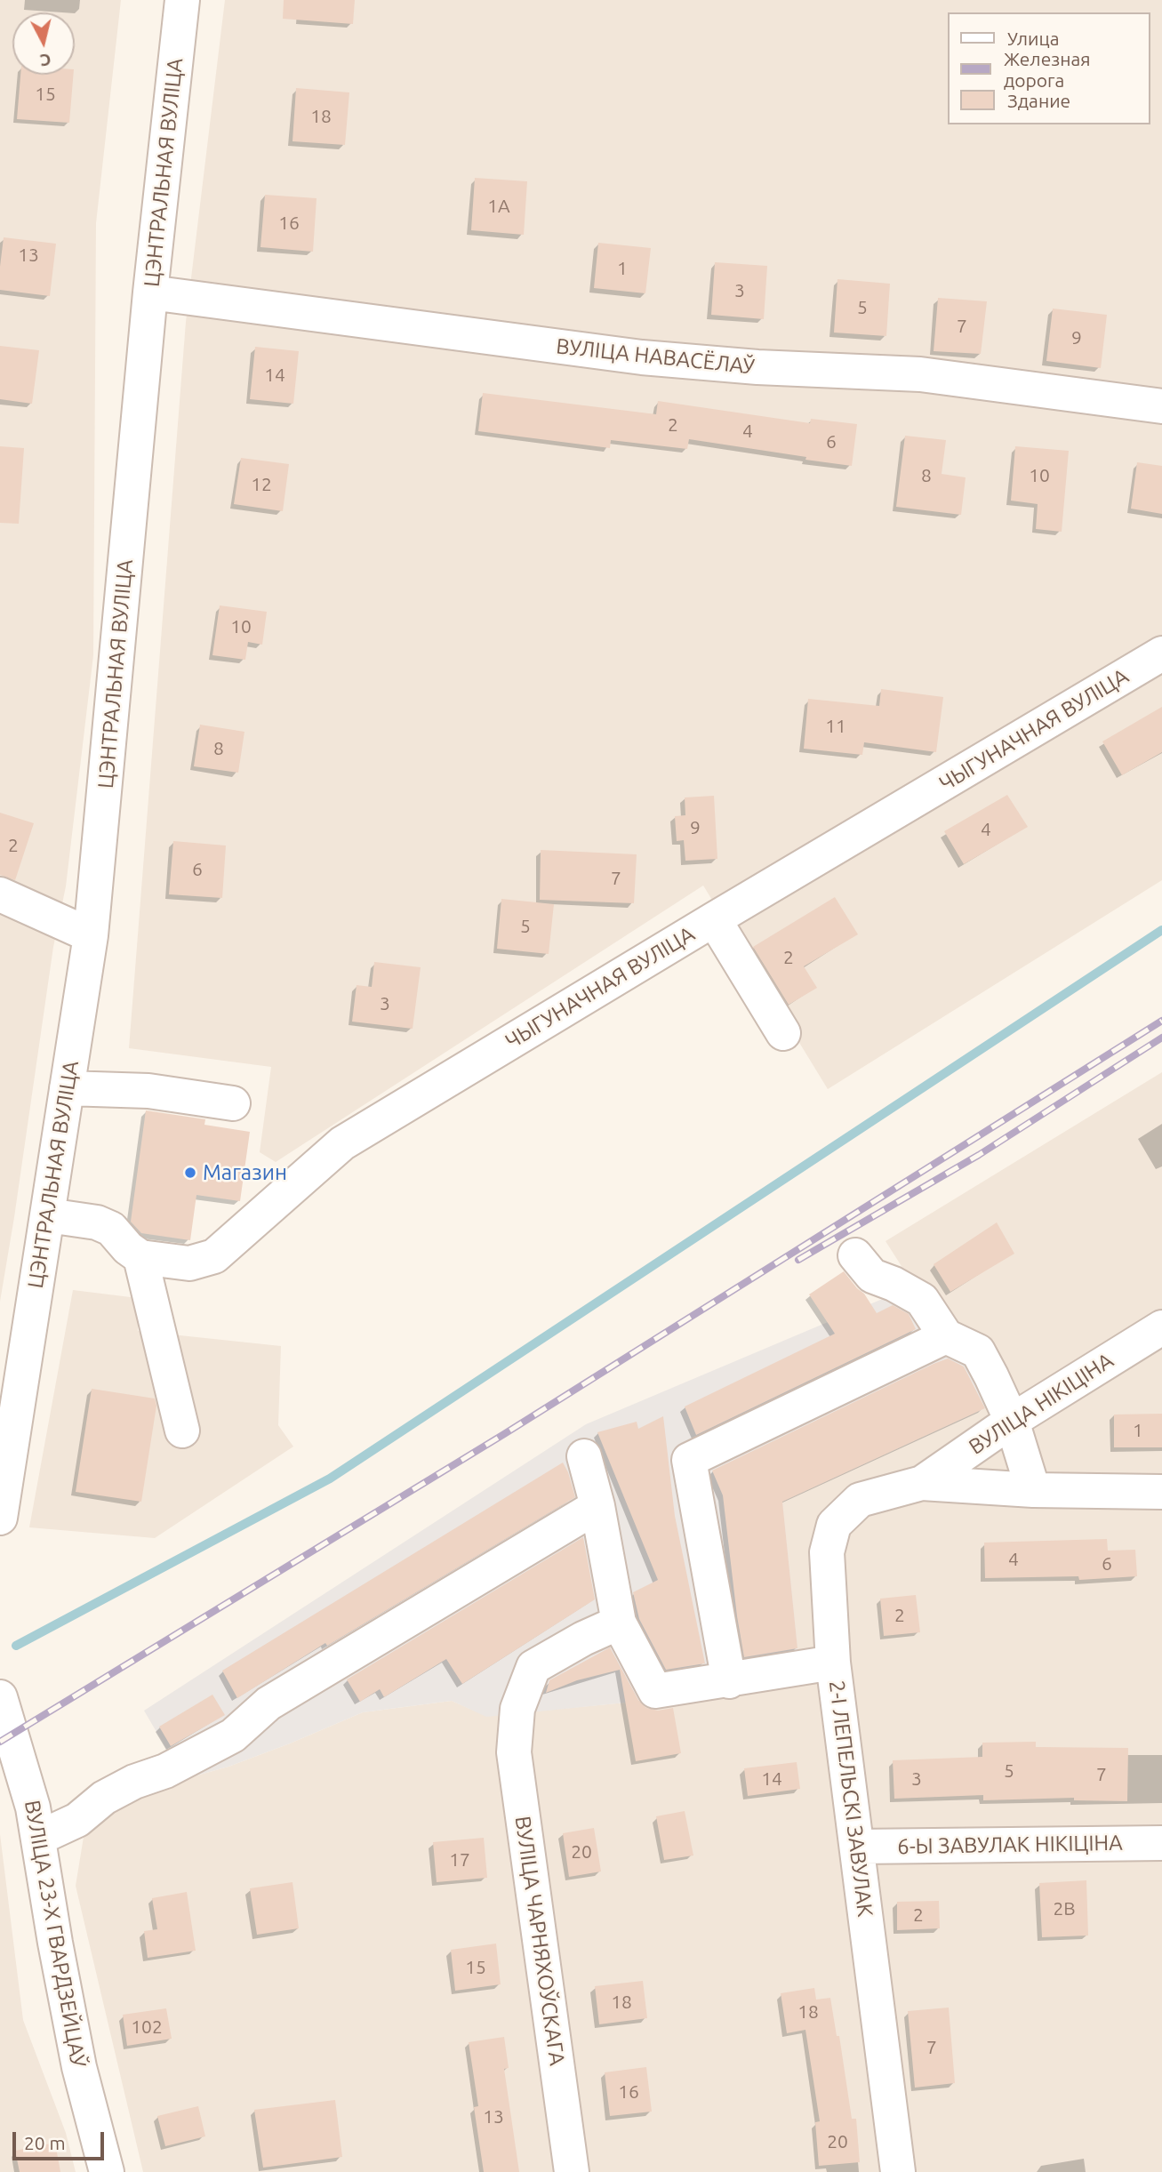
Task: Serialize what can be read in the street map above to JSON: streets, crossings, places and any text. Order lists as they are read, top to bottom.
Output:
{
  "streets": {
    "street": [
      "ЦЭНТРАЛЬНАЯ ВУЛІЦА",
      "ВУЛІЦА НАВАСЁЛАЎ",
      "ЧЫГУНАЧНАЯ ВУЛІЦА",
      "ВУЛІЦА НІКІЦІНА",
      "2-І ЛЕПЕЛЬСКІ ЗАВУЛАК",
      "6-Ы ЗАВУЛАК НІКІЦІНА",
      "ВУЛІЦА 23-Х ГВАРДЗЕЙЦАЎ",
      "ВУЛІЦА ЧАРНЯХОЎСКАГА"
    ]
  },
  "crossings": [
    ["ЦЭНТРАЛЬНАЯ ВУЛІЦА", "ВУЛІЦА НАВАСЁЛАЎ"],
    ["ВУЛІЦА НІКІЦІНА", "2-І ЛЕПЕЛЬСКІ ЗАВУЛАК"],
    ["2-І ЛЕПЕЛЬСКІ ЗАВУЛАК", "6-Ы ЗАВУЛАК НІКІЦІНА"]
  ],
  "places": ["Магазин"],
  "house_numbers": [
    "15",
    "18",
    "1А",
    "16",
    "13",
    "1",
    "3",
    "5",
    "7",
    "9",
    "14",
    "2",
    "4",
    "6",
    "8",
    "10",
    "12",
    "10",
    "11",
    "8",
    "9",
    "4",
    "2",
    "6",
    "7",
    "5",
    "2",
    "3",
    "1",
    "4",
    "6",
    "2",
    "5",
    "7",
    "14",
    "3",
    "20",
    "17",
    "2В",
    "2",
    "15",
    "18",
    "18",
    "102",
    "7",
    "16",
    "13",
    "20"
  ],
  "legend": ["Улица", "Железная дорога", "Здание"],
  "scale_bar": "20 m",
  "north": "bottom"
}
